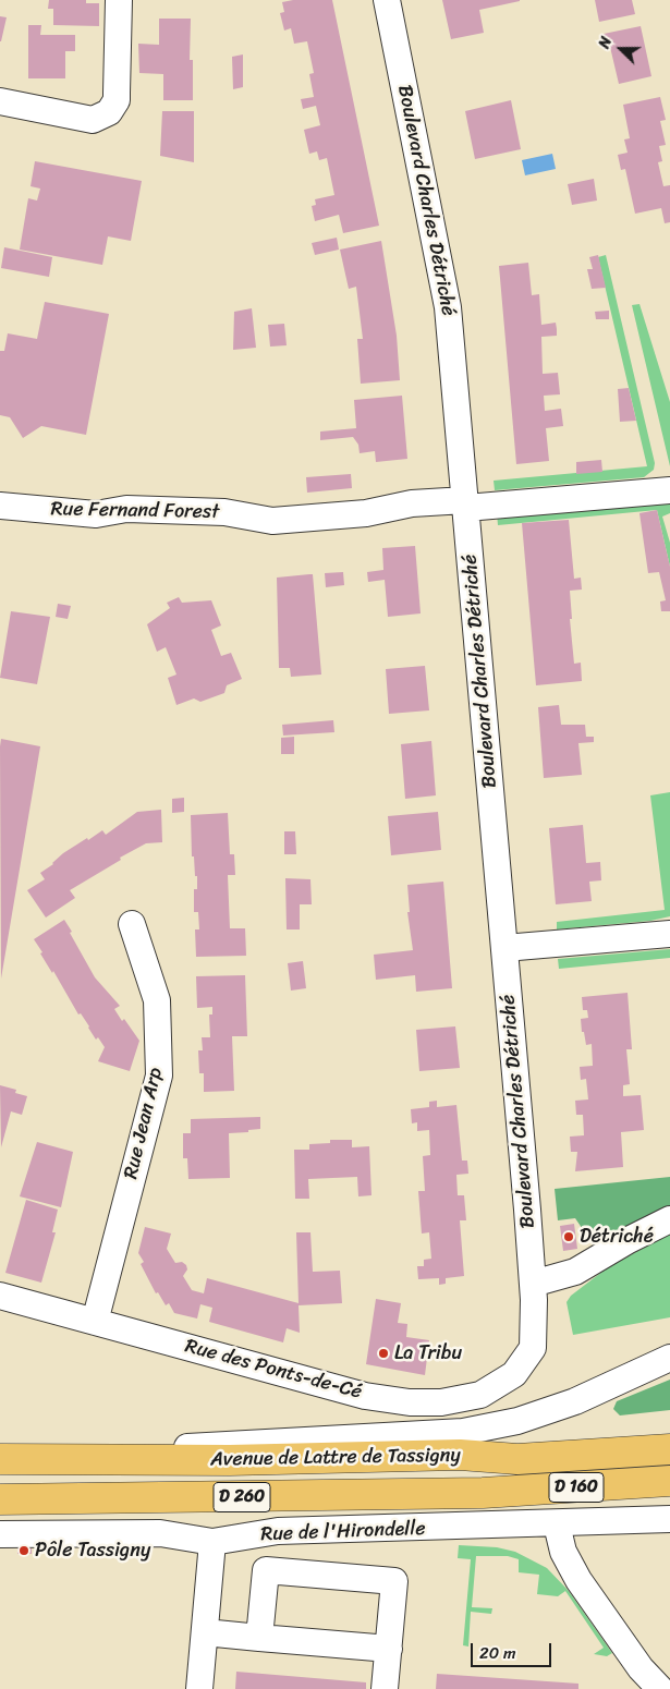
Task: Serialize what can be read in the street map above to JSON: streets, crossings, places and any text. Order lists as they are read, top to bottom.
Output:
{
  "streets": {
    "main road": ["Avenue de Lattre de Tassigny", "D 160", "D 260"],
    "street": [
      "Boulevard Charles Détriché",
      "Rue Fernand Forest",
      "Rue Jean Arp",
      "Rue des Ponts-de-Cé",
      "Rue de l'Hirondelle"
    ]
  },
  "crossings": [
    ["Boulevard Charles Détriché", "Rue Fernand Forest"],
    ["Boulevard Charles Détriché", "Rue des Ponts-de-Cé"],
    ["Rue Jean Arp", "Rue des Ponts-de-Cé"],
    ["Avenue de Lattre de Tassigny", "D 160"],
    ["Avenue de Lattre de Tassigny", "D 260"]
  ],
  "places": ["Détriché", "La Tribu", "Pôle Tassigny"],
  "scale_bar": "20 m",
  "north": "left"
}
